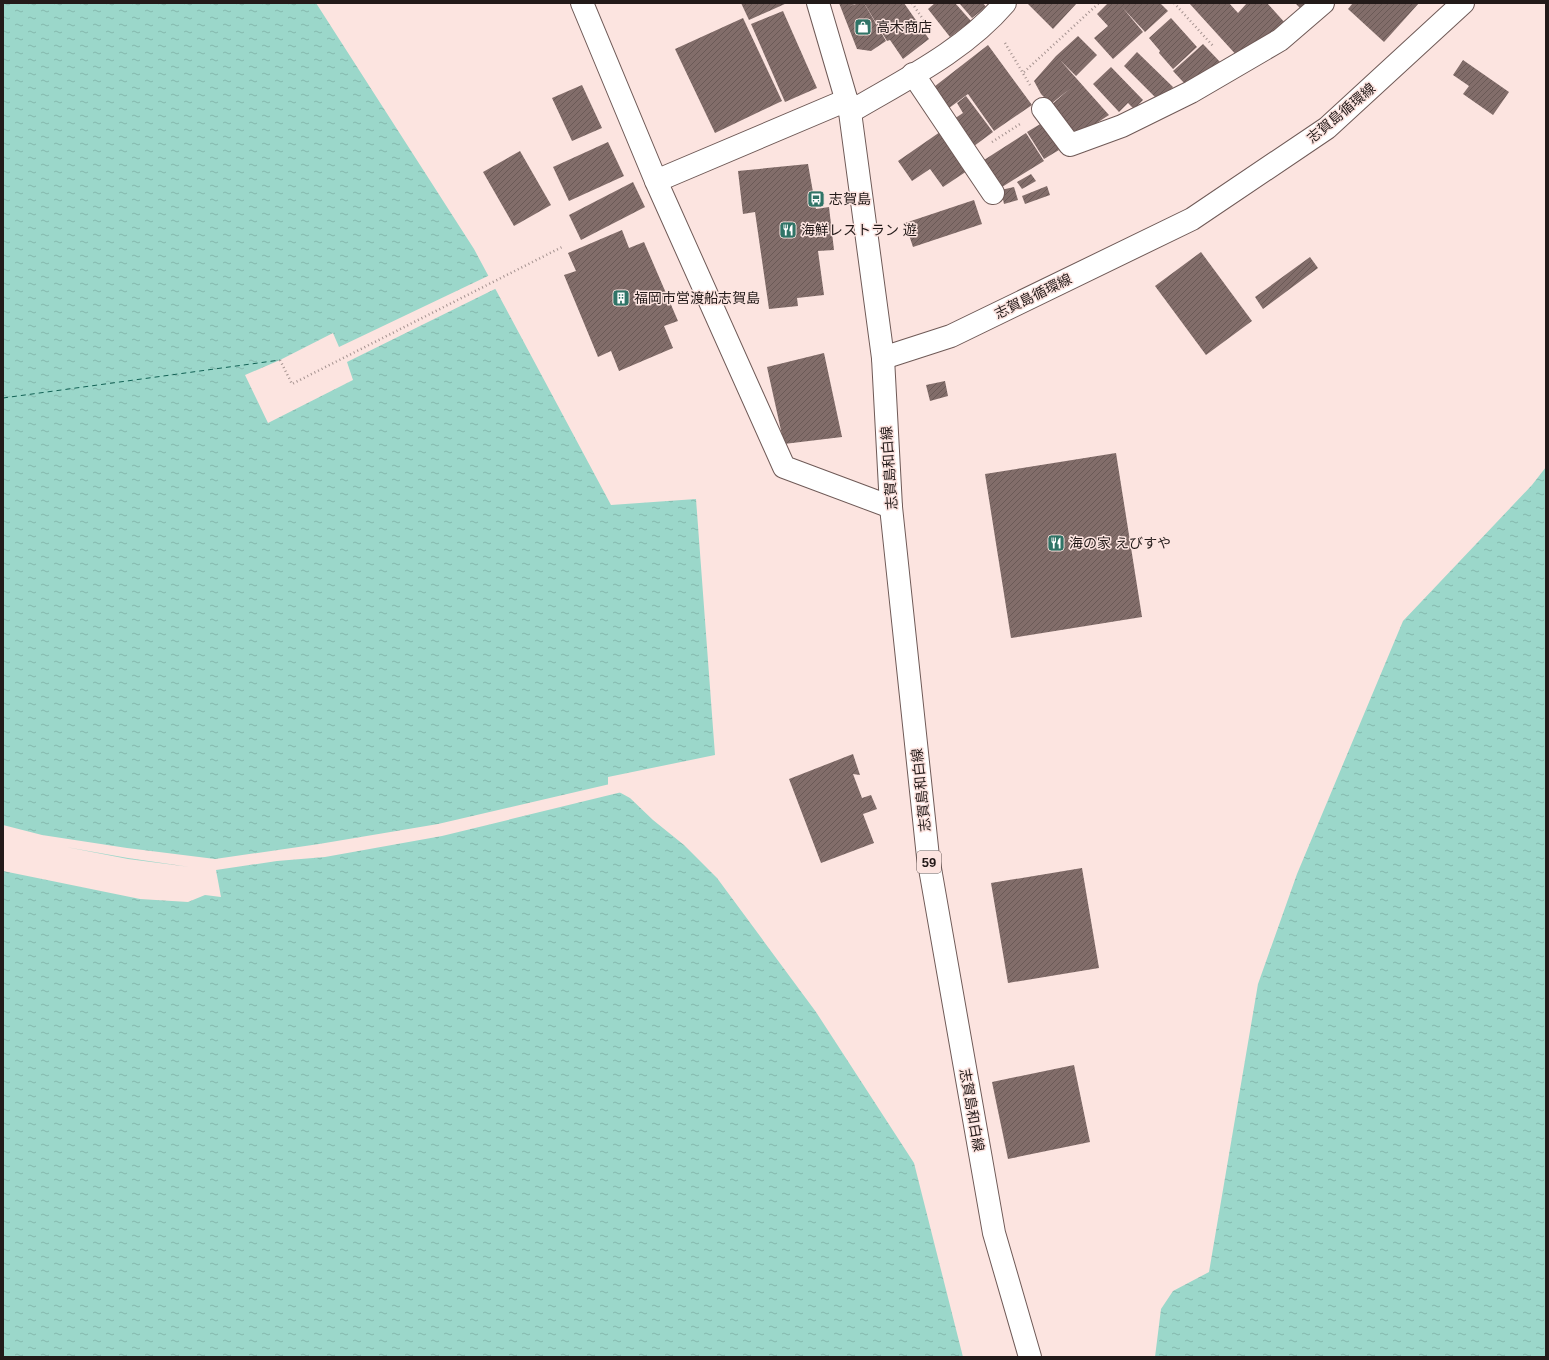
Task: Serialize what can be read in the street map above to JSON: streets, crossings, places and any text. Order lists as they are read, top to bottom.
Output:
{
  "streets": {
    "main road": ["志賀島循環線", "志賀島和白線", "59"]
  },
  "crossings": [
    ["志賀島循環線", "志賀島和白線"]
  ],
  "places": {
    "shop": ["高木商店"],
    "bus stop": ["志賀島"],
    "restaurant": ["海鮮レストラン 遊", "海の家 えびすや"],
    "building": ["福岡市営渡船志賀島"]
  }
}
